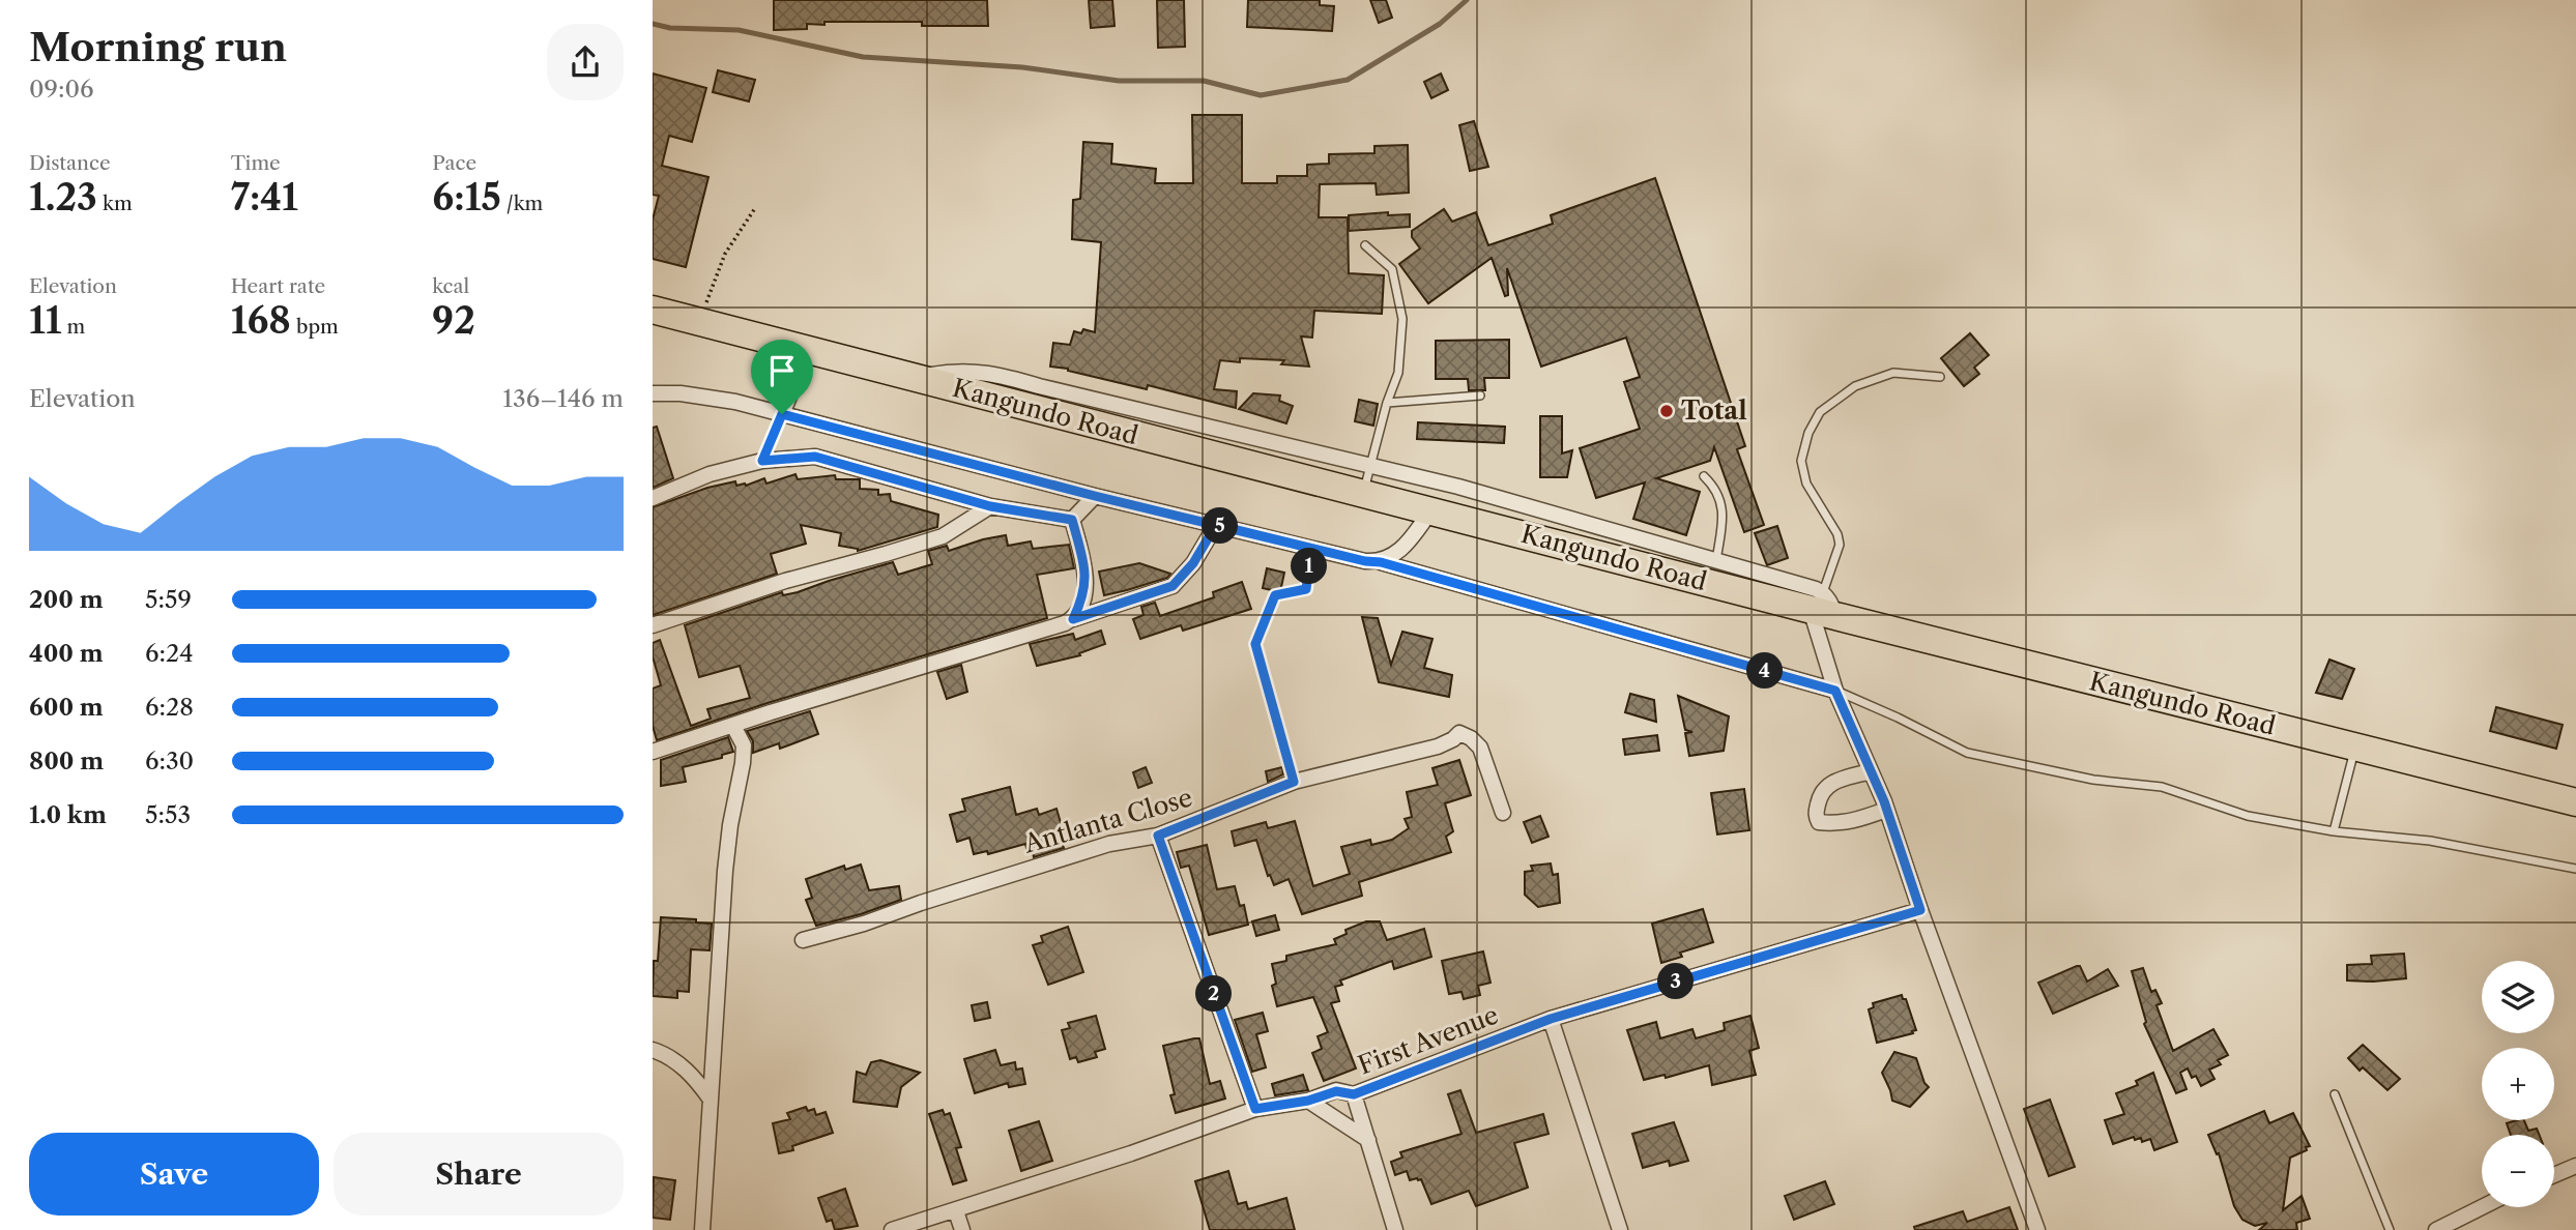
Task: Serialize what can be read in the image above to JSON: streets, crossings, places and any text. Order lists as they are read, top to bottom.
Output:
{
  "streets": {
    "highway": ["Kangundo Road"],
    "street": ["Antlanta Close", "First Avenue"]
  },
  "places": ["Total"],
  "page": {
    "heading": ["Morning run", "09:06"],
    "stats": [
      ["Distance", "1.23 km"],
      ["Time", "7:41"],
      ["Pace", "6:15 /km"],
      ["Elevation", "11 m"],
      ["Heart rate", "168 bpm"],
      ["kcal", "92"]
    ],
    "chart": ["Elevation", "136–146 m"],
    "pins": [
      "5",
      "1",
      "4",
      "3",
      "2"
    ],
    "list": [
      {
        "name": "200 m",
        "note": "5:59"
      },
      {
        "name": "400 m",
        "note": "6:24"
      },
      {
        "name": "600 m",
        "note": "6:28"
      },
      {
        "name": "800 m",
        "note": "6:30"
      },
      {
        "name": "1.0 km",
        "note": "5:53"
      }
    ],
    "map_buttons": ["+", "−"],
    "buttons": ["Save", "Share"]
  }
}
